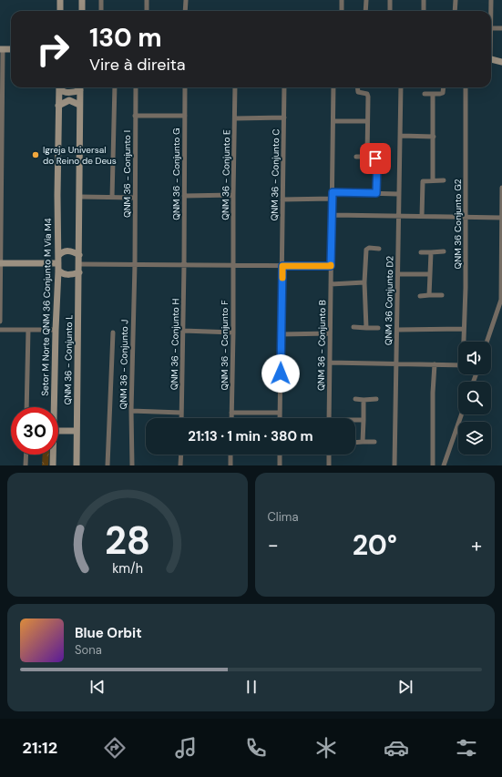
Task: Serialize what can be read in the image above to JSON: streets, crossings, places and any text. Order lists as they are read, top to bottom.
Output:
{
  "streets": {
    "main road": ["Setor M Norte QNM 36 Conjunto M Via M4", "QNM 36 - Conjunto L"],
    "street": [
      "QNM 36 - Conjunto I",
      "QNM 36 - Conjunto G",
      "QNM 36 - Conjunto E",
      "QNM 36 - Conjunto C",
      "QNM 36 Conjunto G2",
      "QNM 36 Conjunto D2",
      "QNM 36 - Conjunto H",
      "QNM 36 - Conjunto F",
      "QNM 36 - Conjunto B",
      "QNM 36 - Conjunto J"
    ]
  },
  "crossings": [
    ["QNM 36 - Conjunto I", "QNM 36 - Conjunto J"],
    ["QNM 36 - Conjunto G", "QNM 36 - Conjunto H"],
    ["QNM 36 - Conjunto E", "QNM 36 - Conjunto F"],
    ["Setor M Norte QNM 36 Conjunto M Via M4", "QNM 36 - Conjunto L"]
  ],
  "places": ["Igreja Universal do Reino de Deus"],
  "page": {
    "turn": ["130 m", "Vire à direita"],
    "limit": "30",
    "trip": "21:13 · 1 min · 380 m",
    "tile": "Clima",
    "heat": ["−", "20°", "+"],
    "song": ["Blue Orbit", "Sona"],
    "tabs": "21:12",
    "gauge": ["28", "km/h"]
  }
}
